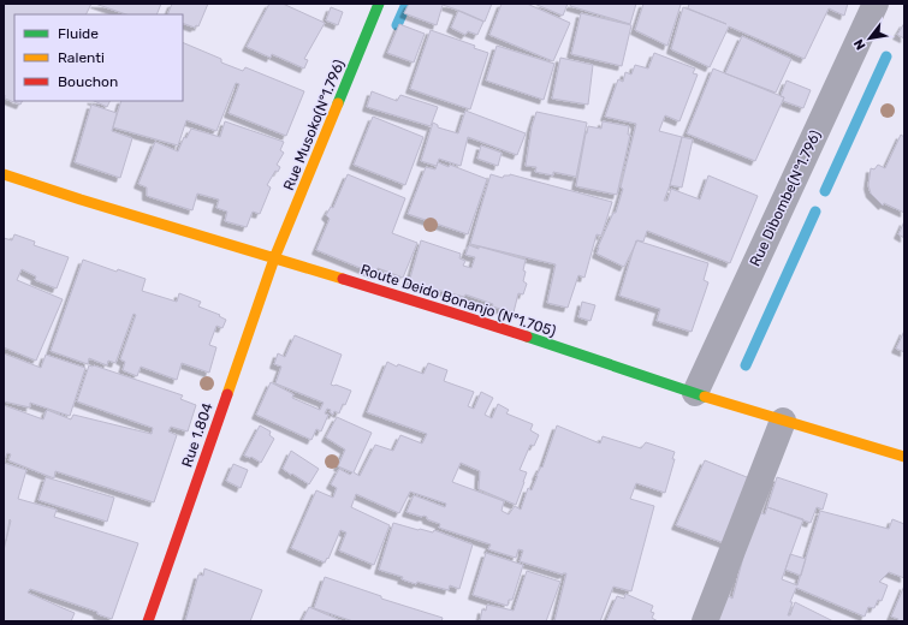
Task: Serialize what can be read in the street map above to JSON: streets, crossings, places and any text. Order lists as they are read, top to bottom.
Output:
{
  "streets": {
    "main road": ["Rue Musoko(N°1.796)", "Route Deido Bonanjo (N°1.705)", "Rue 1.804"],
    "street": ["Rue Dibombe(N°1.796)"]
  },
  "crossings": [
    ["Rue Musoko(N°1.796)", "Route Deido Bonanjo (N°1.705)"],
    ["Rue Musoko(N°1.796)", "Rue 1.804"],
    ["Rue Dibombe(N°1.796)", "Route Deido Bonanjo (N°1.705)"],
    ["Route Deido Bonanjo (N°1.705)", "Rue 1.804"]
  ],
  "legend": ["Fluide", "Ralenti", "Bouchon"],
  "north": "bottom left"
}
